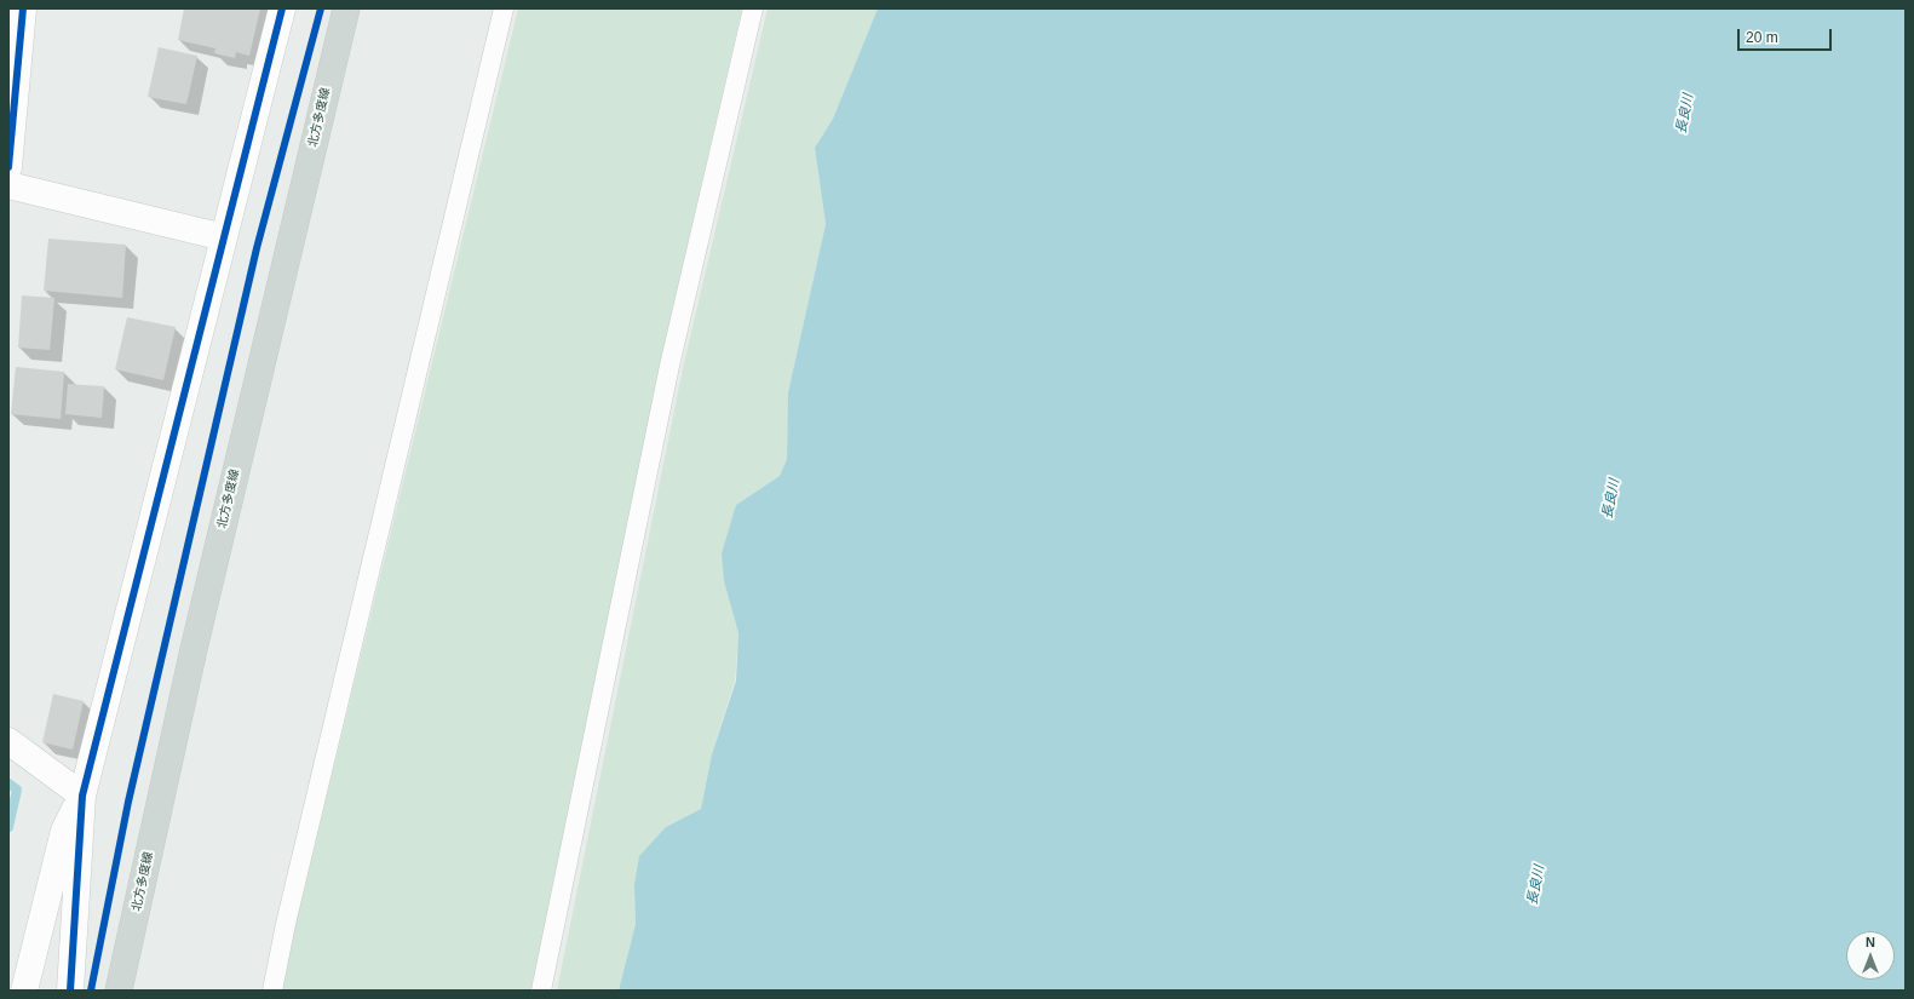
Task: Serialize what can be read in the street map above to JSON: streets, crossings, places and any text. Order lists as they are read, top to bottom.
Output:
{
  "streets": {
    "main road": ["北方多度線"]
  },
  "water": ["長良川"],
  "scale_bar": "20 m",
  "north": "top"
}
